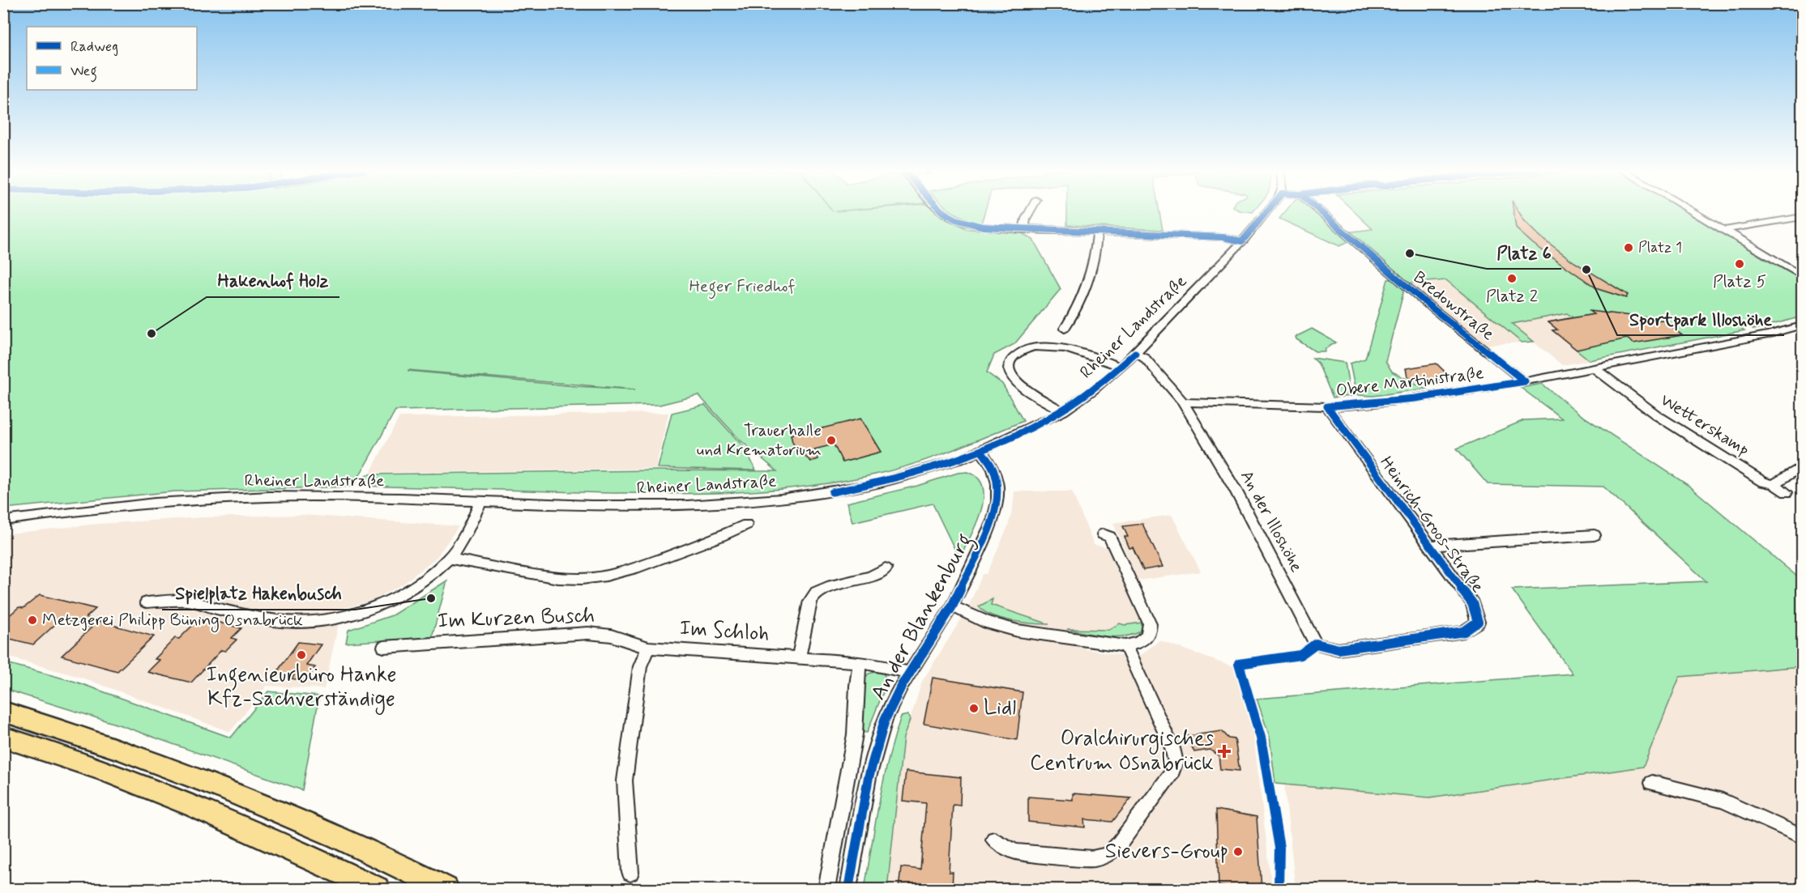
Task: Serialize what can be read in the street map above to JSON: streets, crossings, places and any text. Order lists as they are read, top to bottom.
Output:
{
  "streets": {
    "street": [
      "Bredowstraße",
      "Rheiner Landstraße",
      "Obere Martinistraße",
      "Wetterskamp",
      "An der Illoshöhe",
      "Heinrich-Groos-Straße",
      "An der Blankenburg",
      "Im Kurzen Busch",
      "Im Schloh"
    ]
  },
  "crossings": [
    ["Bredowstraße", "Obere Martinistraße"],
    ["Rheiner Landstraße", "An der Illoshöhe"],
    ["Rheiner Landstraße", "An der Blankenburg"],
    ["Obere Martinistraße", "Wetterskamp"],
    ["Obere Martinistraße", "An der Illoshöhe"],
    ["Obere Martinistraße", "Heinrich-Groos-Straße"],
    ["An der Illoshöhe", "Heinrich-Groos-Straße"],
    ["An der Blankenburg", "Im Schloh"],
    ["Im Kurzen Busch", "Im Schloh"]
  ],
  "parks": ["Heger Friedhof"],
  "places": {
    "other": [
      "Platz 1",
      "Platz 6",
      "Platz 5",
      "Sportpark Illoshöhe",
      "Platz 2",
      "Hakenhof Holz",
      "Trauerhalle und Krematorium",
      "Spielplatz Hakenbusch",
      "Metzgerei Philipp Büning Osnabrück",
      "Ingenieurbüro Hanke Kfz-Sachverständige",
      "Lidl",
      "Sievers-Group"
    ],
    "health": ["Oralchirurgisches Centrum Osnabrück"]
  },
  "legend": ["Radweg", "Weg"]
}
